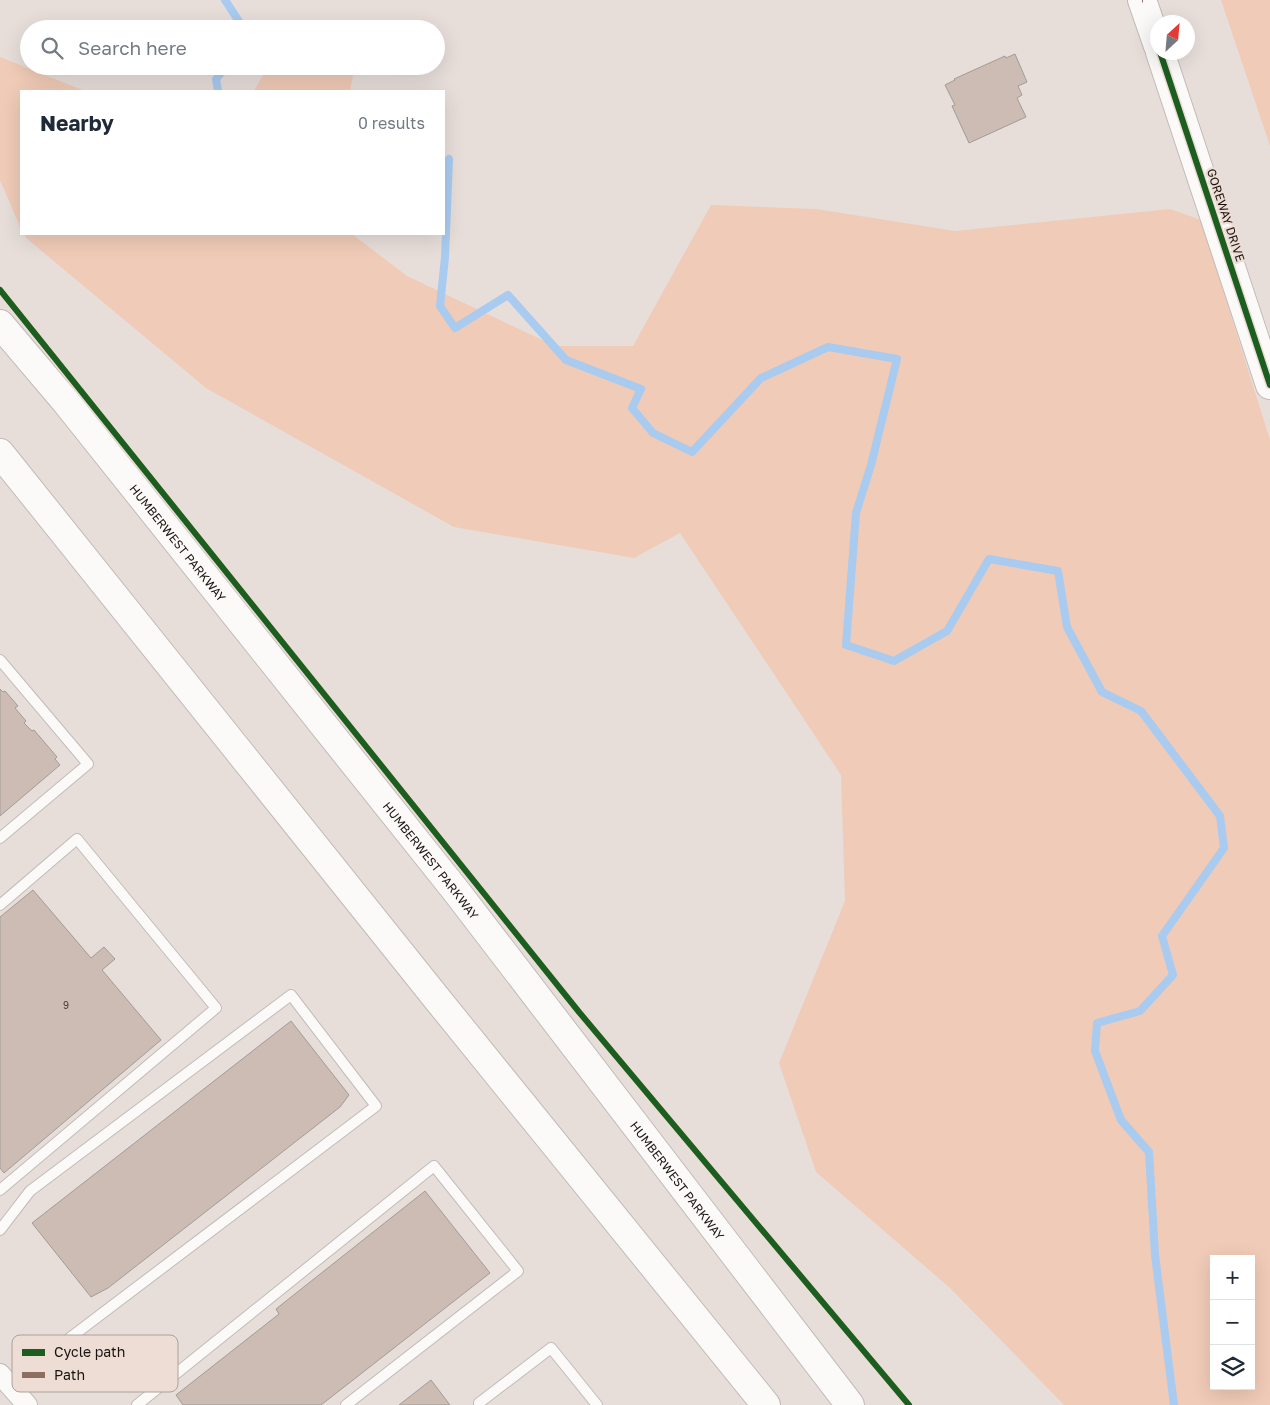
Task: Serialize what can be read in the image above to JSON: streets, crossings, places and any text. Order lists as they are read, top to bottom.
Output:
{
  "streets": {
    "main road": ["GOREWAY DRIVE", "HUMBERWEST PARKWAY"]
  },
  "house_numbers": ["9"],
  "legend": ["Cycle path", "Path"],
  "north": "top right",
  "page": {
    "search": "Search here",
    "heading": ["Nearby", "0 results"],
    "map_buttons": ["+", "−"]
  }
}
